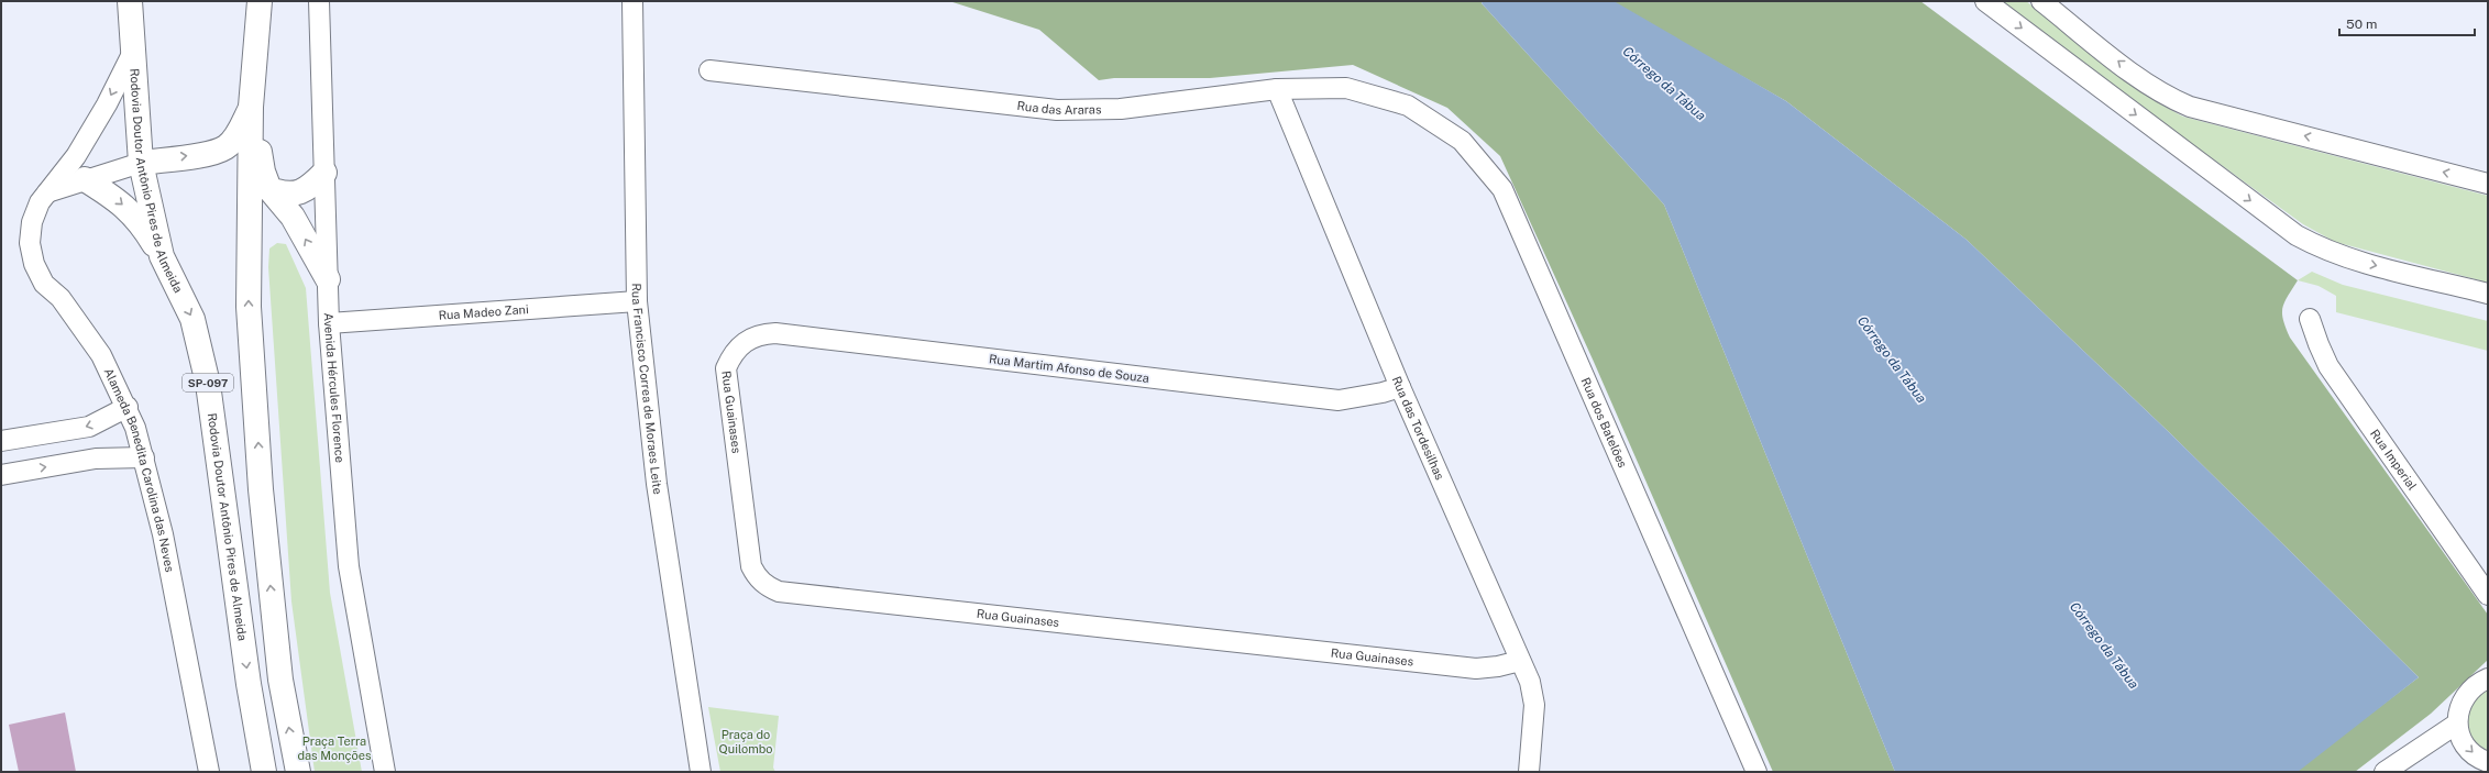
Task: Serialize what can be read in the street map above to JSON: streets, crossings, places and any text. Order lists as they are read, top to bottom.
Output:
{
  "streets": {
    "main road": ["Rodovia Doutor Antônio Pires de Almeida", "SP-097"],
    "street": [
      "Rua das Araras",
      "Rua Madeo Zani",
      "Rua Martim Afonso de Souza",
      "Avenida Hércules Florence",
      "Rua Francisco Correa de Moraes Leite",
      "Rua Guainases",
      "Rua dos Batelões",
      "Rua das Tordesilhas",
      "Rua Imperial",
      "Alameda Benedita Carolina das Neves"
    ]
  },
  "crossings": [
    ["Rua das Araras", "Rua dos Batelões"],
    ["Rua das Araras", "Rua das Tordesilhas"],
    ["Rodovia Doutor Antônio Pires de Almeida", "Alameda Benedita Carolina das Neves"],
    ["Rua Madeo Zani", "Avenida Hércules Florence"],
    ["Rua Madeo Zani", "Rua Francisco Correa de Moraes Leite"],
    ["Rua Martim Afonso de Souza", "Rua Guainases"],
    ["Rua Martim Afonso de Souza", "Rua das Tordesilhas"],
    ["Rua Guainases", "Rua das Tordesilhas"]
  ],
  "water": ["Córrego da Tábua"],
  "parks": ["Praça do Quilombo", "Praça Terra das Monções"],
  "scale_bar": "50 m"
}
